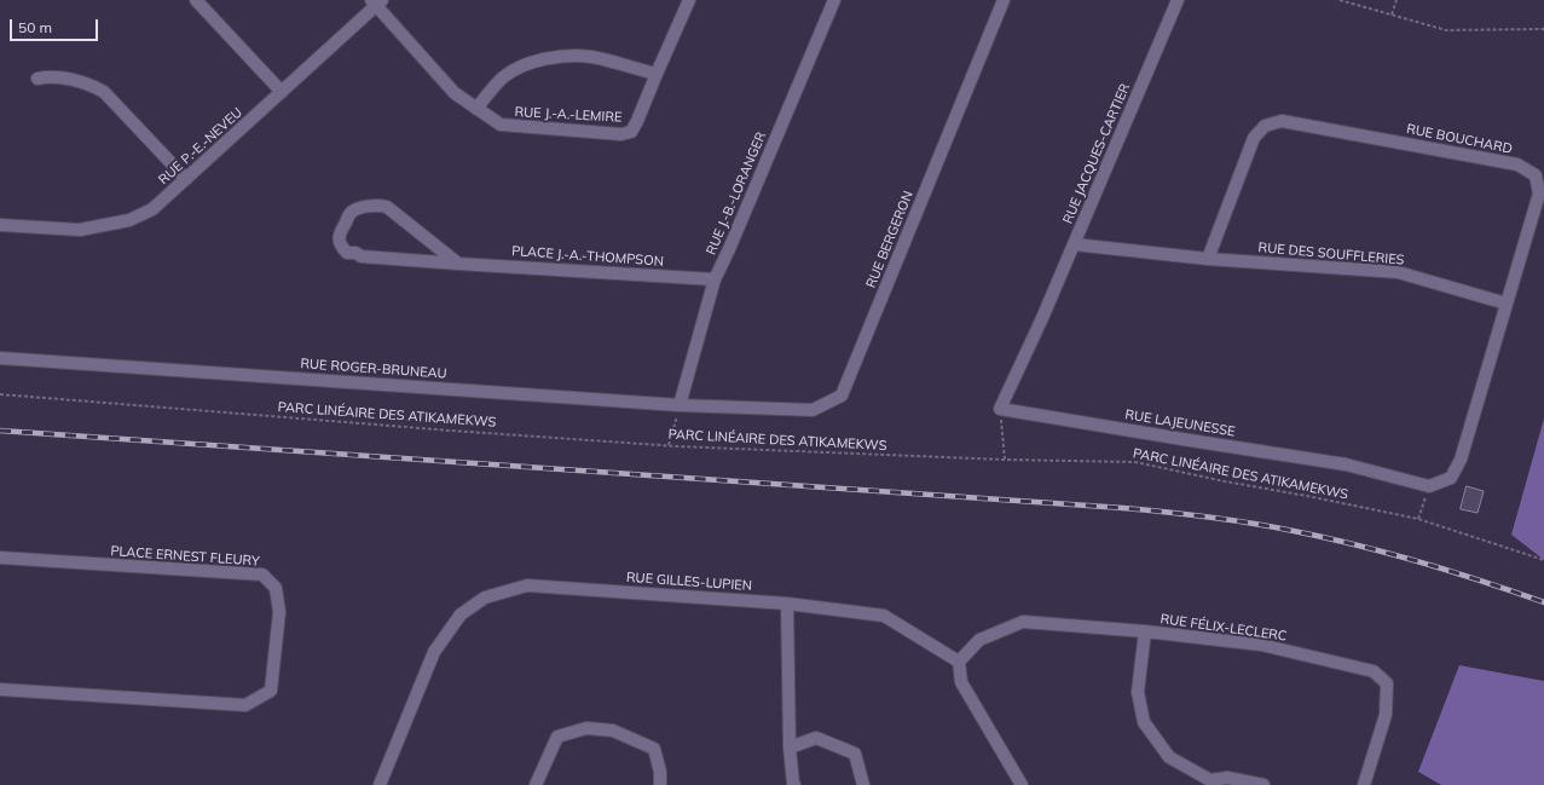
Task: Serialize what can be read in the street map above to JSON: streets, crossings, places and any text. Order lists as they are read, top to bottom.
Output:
{
  "streets": {
    "street": [
      "RUE J.-A.-LEMIRE",
      "RUE BOUCHARD",
      "RUE P.-E.-NEVEU",
      "RUE JACQUES-CARTIER",
      "RUE J.-B.-LORANGER",
      "RUE BERGERON",
      "RUE DES SOUFFLERIES",
      "PLACE J.-A.-THOMPSON",
      "RUE ROGER-BRUNEAU",
      "RUE LAJEUNESSE",
      "PLACE ERNEST FLEURY",
      "RUE GILLES-LUPIEN",
      "RUE FÉLIX-LECLERC"
    ],
    "path": ["PARC LINÉAIRE DES ATIKAMEKWS"]
  },
  "crossings": [
    ["RUE J.-A.-LEMIRE", "RUE P.-E.-NEVEU"],
    ["RUE BOUCHARD", "RUE DES SOUFFLERIES"],
    ["RUE BOUCHARD", "RUE LAJEUNESSE"],
    ["RUE JACQUES-CARTIER", "RUE DES SOUFFLERIES"],
    ["RUE JACQUES-CARTIER", "RUE LAJEUNESSE"],
    ["RUE J.-B.-LORANGER", "PLACE J.-A.-THOMPSON"],
    ["RUE J.-B.-LORANGER", "RUE ROGER-BRUNEAU"],
    ["RUE BERGERON", "RUE ROGER-BRUNEAU"],
    ["RUE GILLES-LUPIEN", "RUE FÉLIX-LECLERC"]
  ],
  "scale_bar": "50 m"
}
